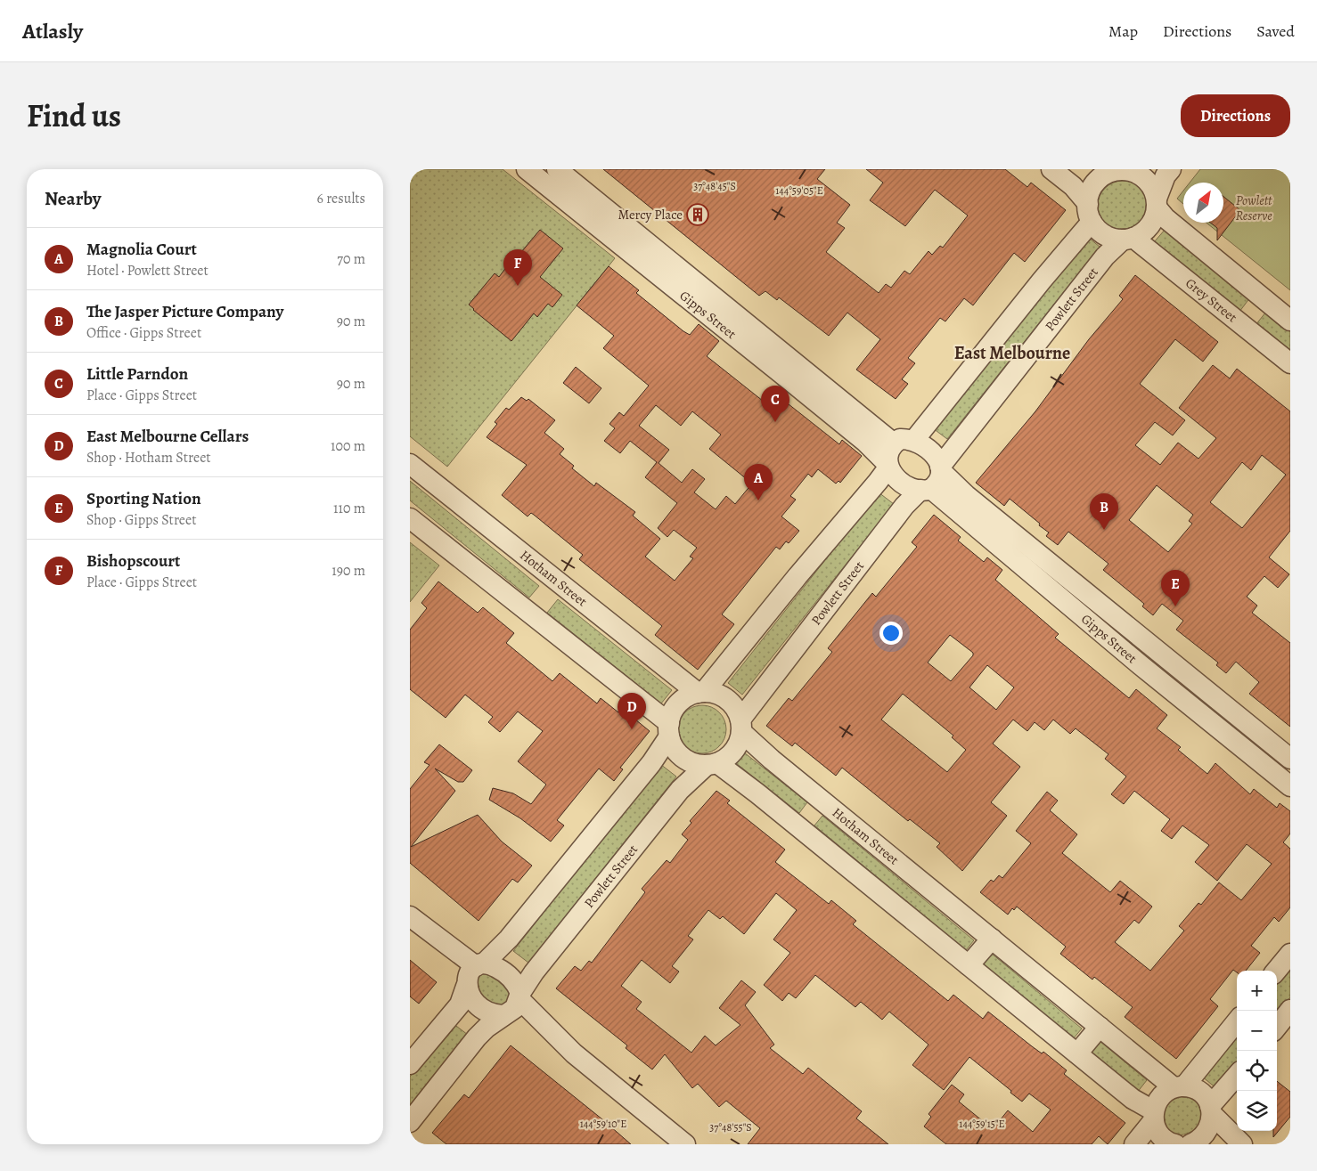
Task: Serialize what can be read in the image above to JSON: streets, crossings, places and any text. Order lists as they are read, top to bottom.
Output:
{
  "streets": {
    "street": [
      "Powlett Street",
      "Grey Street",
      "Gipps Street",
      "Hotham Street"
    ]
  },
  "crossings": [
    ["Powlett Street", "Grey Street"],
    ["Powlett Street", "Gipps Street"],
    ["Powlett Street", "Hotham Street"]
  ],
  "districts": ["East Melbourne"],
  "parks": ["Powlett Reserve"],
  "places": {
    "building": ["Mercy Place"]
  },
  "north": "top right",
  "page": {
    "header": "Atlasly",
    "nav": ["Map", "Directions", "Saved"],
    "title": "Find us",
    "buttons": "Directions",
    "heading": ["Nearby", "6 results"],
    "list": [
      {
        "mark": "A",
        "name": "Magnolia Court",
        "note": "Hotel · Powlett Street",
        "value": "70 m"
      },
      {
        "mark": "B",
        "name": "The Jasper Picture Company",
        "note": "Office · Gipps Street",
        "value": "90 m"
      },
      {
        "mark": "C",
        "name": "Little Parndon",
        "note": "Place · Gipps Street",
        "value": "90 m"
      },
      {
        "mark": "D",
        "name": "East Melbourne Cellars",
        "note": "Shop · Hotham Street",
        "value": "100 m"
      },
      {
        "mark": "E",
        "name": "Sporting Nation",
        "note": "Shop · Gipps Street",
        "value": "110 m"
      },
      {
        "mark": "F",
        "name": "Bishopscourt",
        "note": "Place · Gipps Street",
        "value": "190 m"
      }
    ],
    "pins": [
      "F",
      "C",
      "A",
      "B",
      "E",
      "D"
    ],
    "map_buttons": ["+", "−"]
  },
  "coordinates": [
    "37°48'45\"S",
    "144°59'05\"E",
    "144°59'10\"E",
    "144°59'15\"E",
    "37°48'55\"S"
  ]
}
